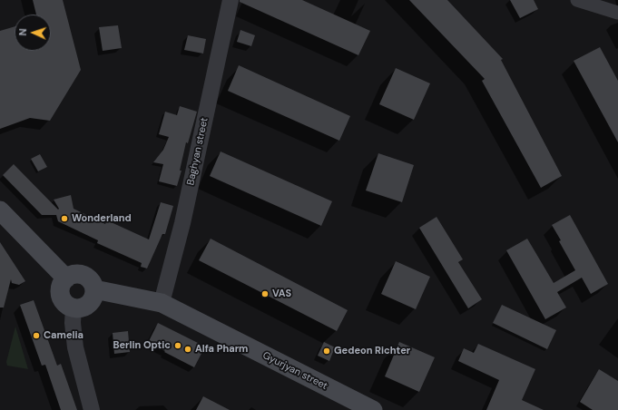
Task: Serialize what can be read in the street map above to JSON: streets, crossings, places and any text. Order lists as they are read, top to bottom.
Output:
{
  "streets": {
    "main road": ["Gyurjyan street"],
    "street": ["Baghyan street"]
  },
  "crossings": [
    ["Baghyan street", "Gyurjyan street"]
  ],
  "places": [
    "Wonderland",
    "VAS",
    "Camelia",
    "Berlin Optic",
    "Alfa Pharm",
    "Gedeon Richter"
  ],
  "north": "left"
}
